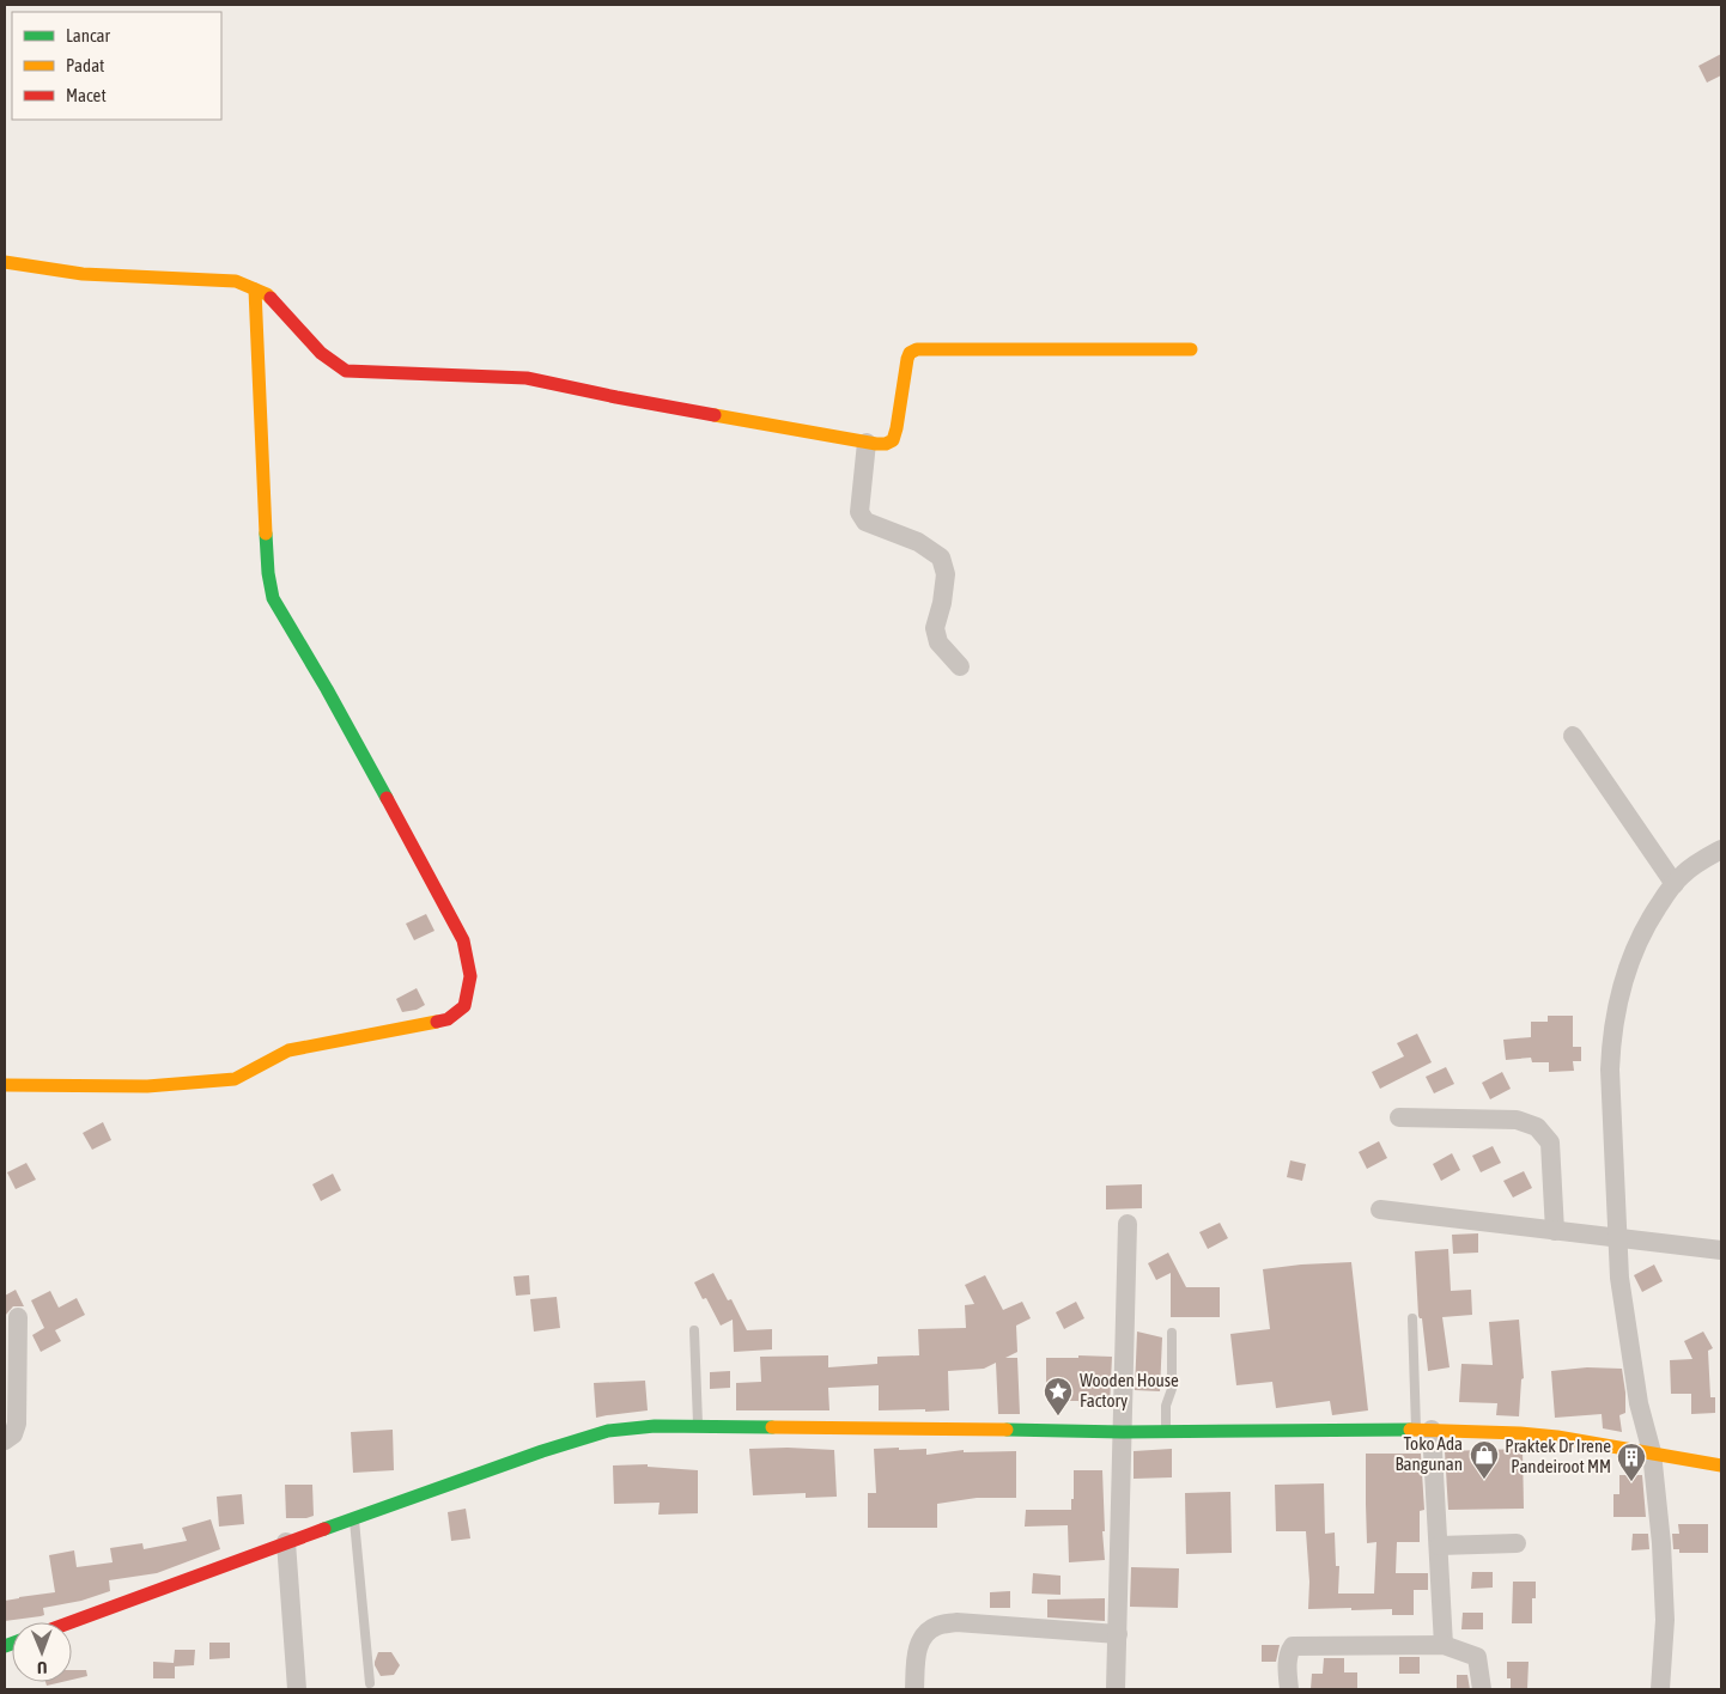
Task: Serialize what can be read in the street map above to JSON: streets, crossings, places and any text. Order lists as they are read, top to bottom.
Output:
{
  "places": {
    "place": ["Wooden House Factory"],
    "shop": ["Toko Ada Bangunan"],
    "building": ["Praktek Dr Irene Pandeiroot MM"]
  },
  "legend": ["Lancar", "Padat", "Macet"],
  "north": "bottom"
}
